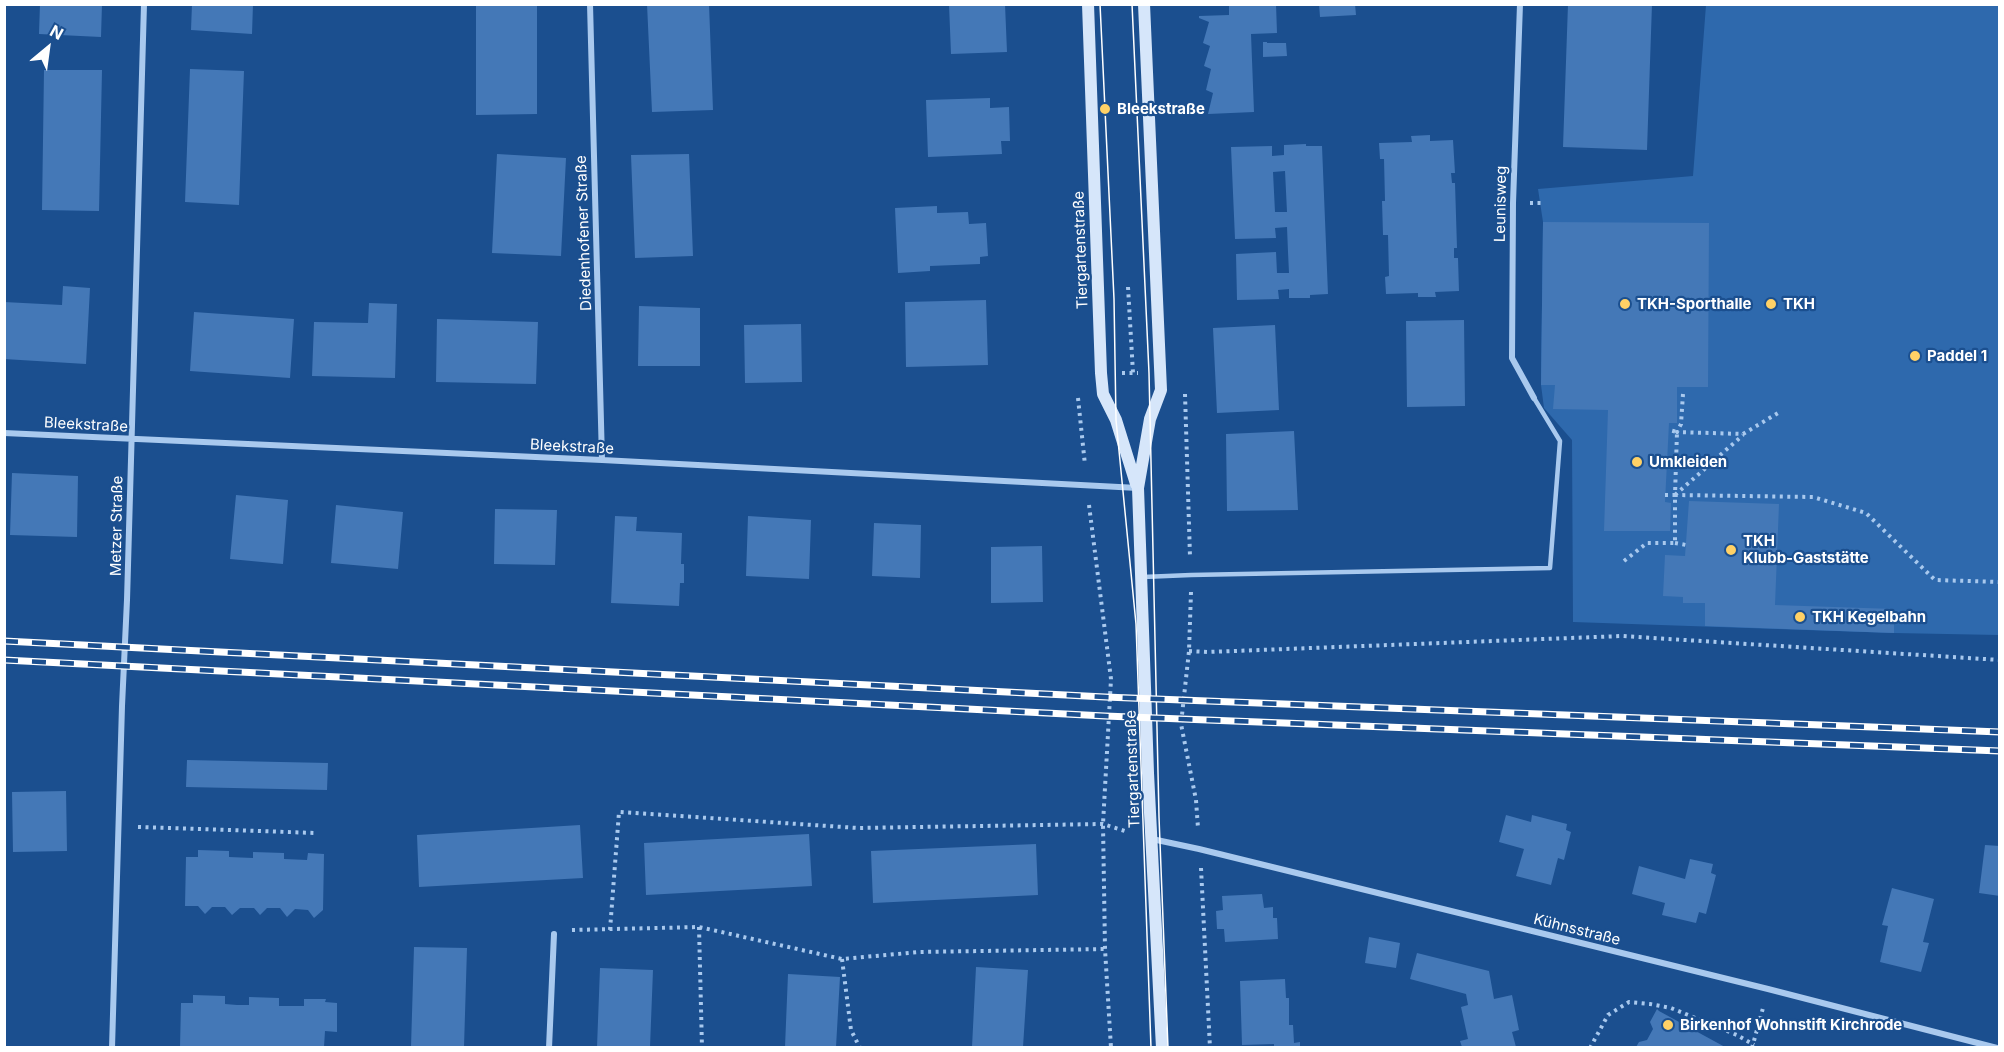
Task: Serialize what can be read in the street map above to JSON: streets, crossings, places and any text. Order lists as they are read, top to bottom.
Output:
{
  "streets": {
    "main road": ["Tiergartenstraße"],
    "street": [
      "Leunisweg",
      "Diedenhofener Straße",
      "Bleekstraße",
      "Metzer Straße",
      "Kühnsstraße"
    ]
  },
  "crossings": [
    ["Diedenhofener Straße", "Bleekstraße"],
    ["Tiergartenstraße", "Bleekstraße"],
    ["Tiergartenstraße", "Kühnsstraße"],
    ["Bleekstraße", "Metzer Straße"]
  ],
  "places": [
    "Bleekstraße",
    "TKH-Sporthalle",
    "TKH",
    "Paddel 1",
    "Umkleiden",
    "TKH Klubb-Gaststätte",
    "TKH Kegelbahn",
    "Birkenhof Wohnstift Kirchrode"
  ],
  "north": "top right"
}
